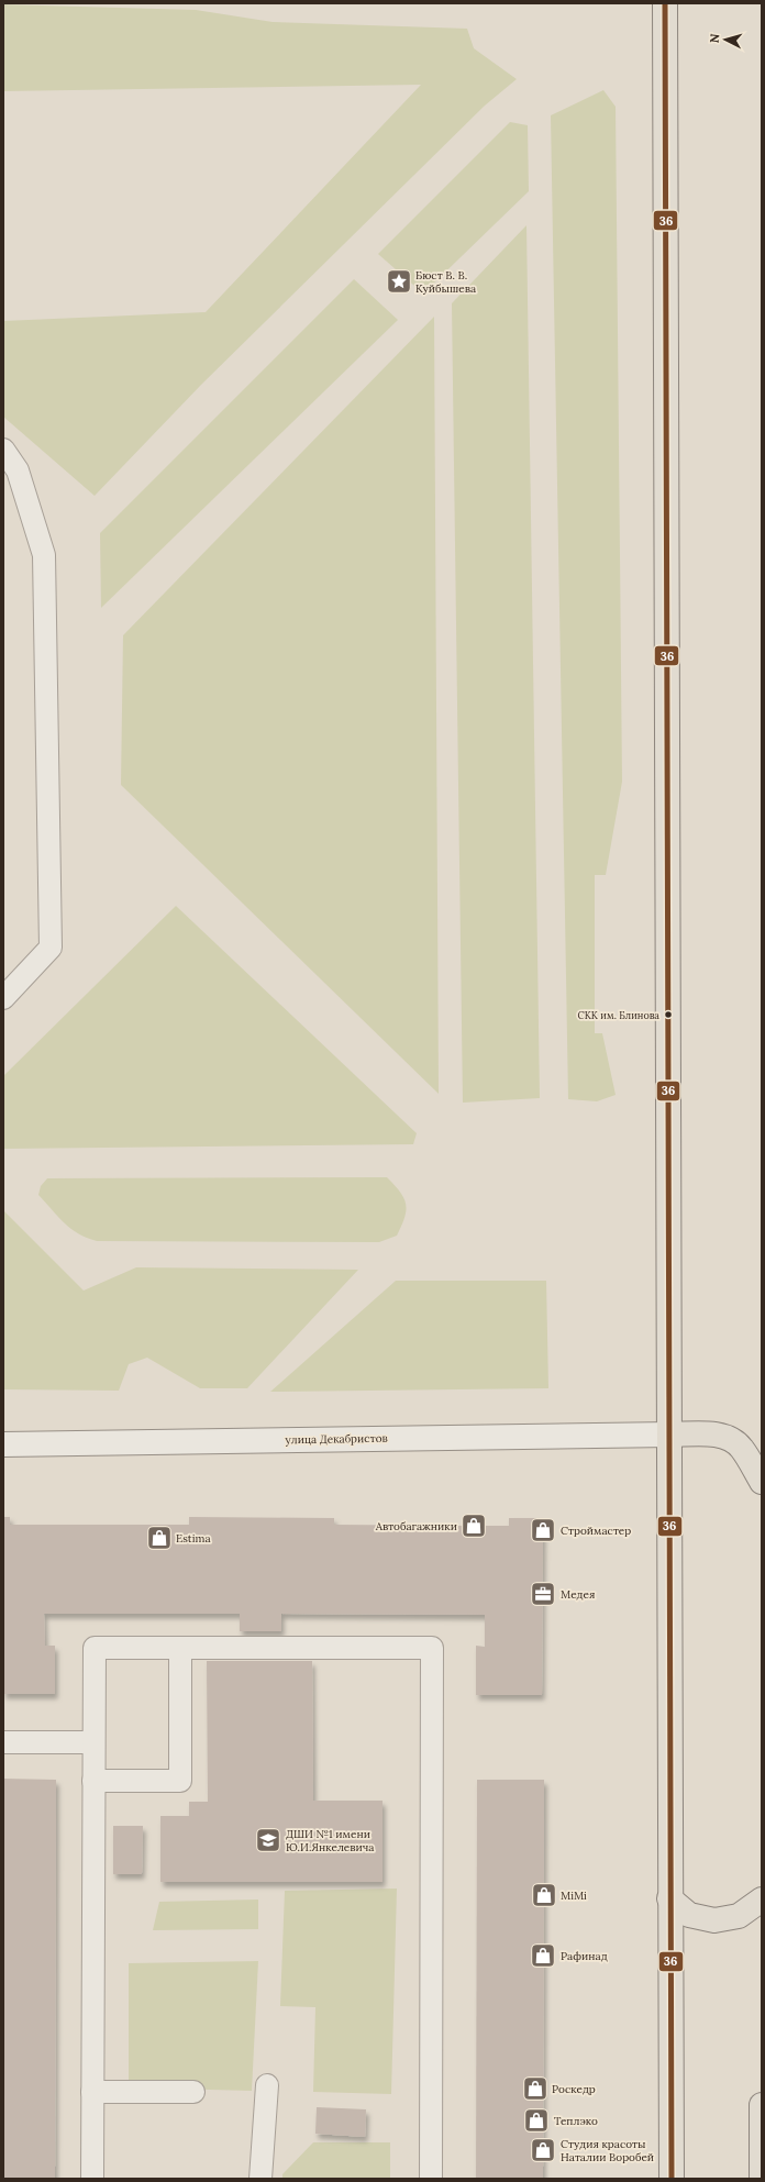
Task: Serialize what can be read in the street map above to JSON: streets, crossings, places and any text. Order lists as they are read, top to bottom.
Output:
{
  "streets": {
    "street": ["улица Декабристов"]
  },
  "places": {
    "place": ["Бюст В. В. Куйбышева"],
    "other": ["СКК им. Блинова"],
    "shop": [
      "Автобагажники",
      "Строймастер",
      "Estima",
      "MiMi",
      "Рафинад",
      "Роскедр",
      "Теплэко",
      "Студия красоты Наталии Воробей"
    ],
    "office": ["Медея"],
    "school or university": ["ДШИ №1 имени Ю.И.Янкелевича"]
  },
  "lines": ["transit line 36"],
  "north": "left"
}
